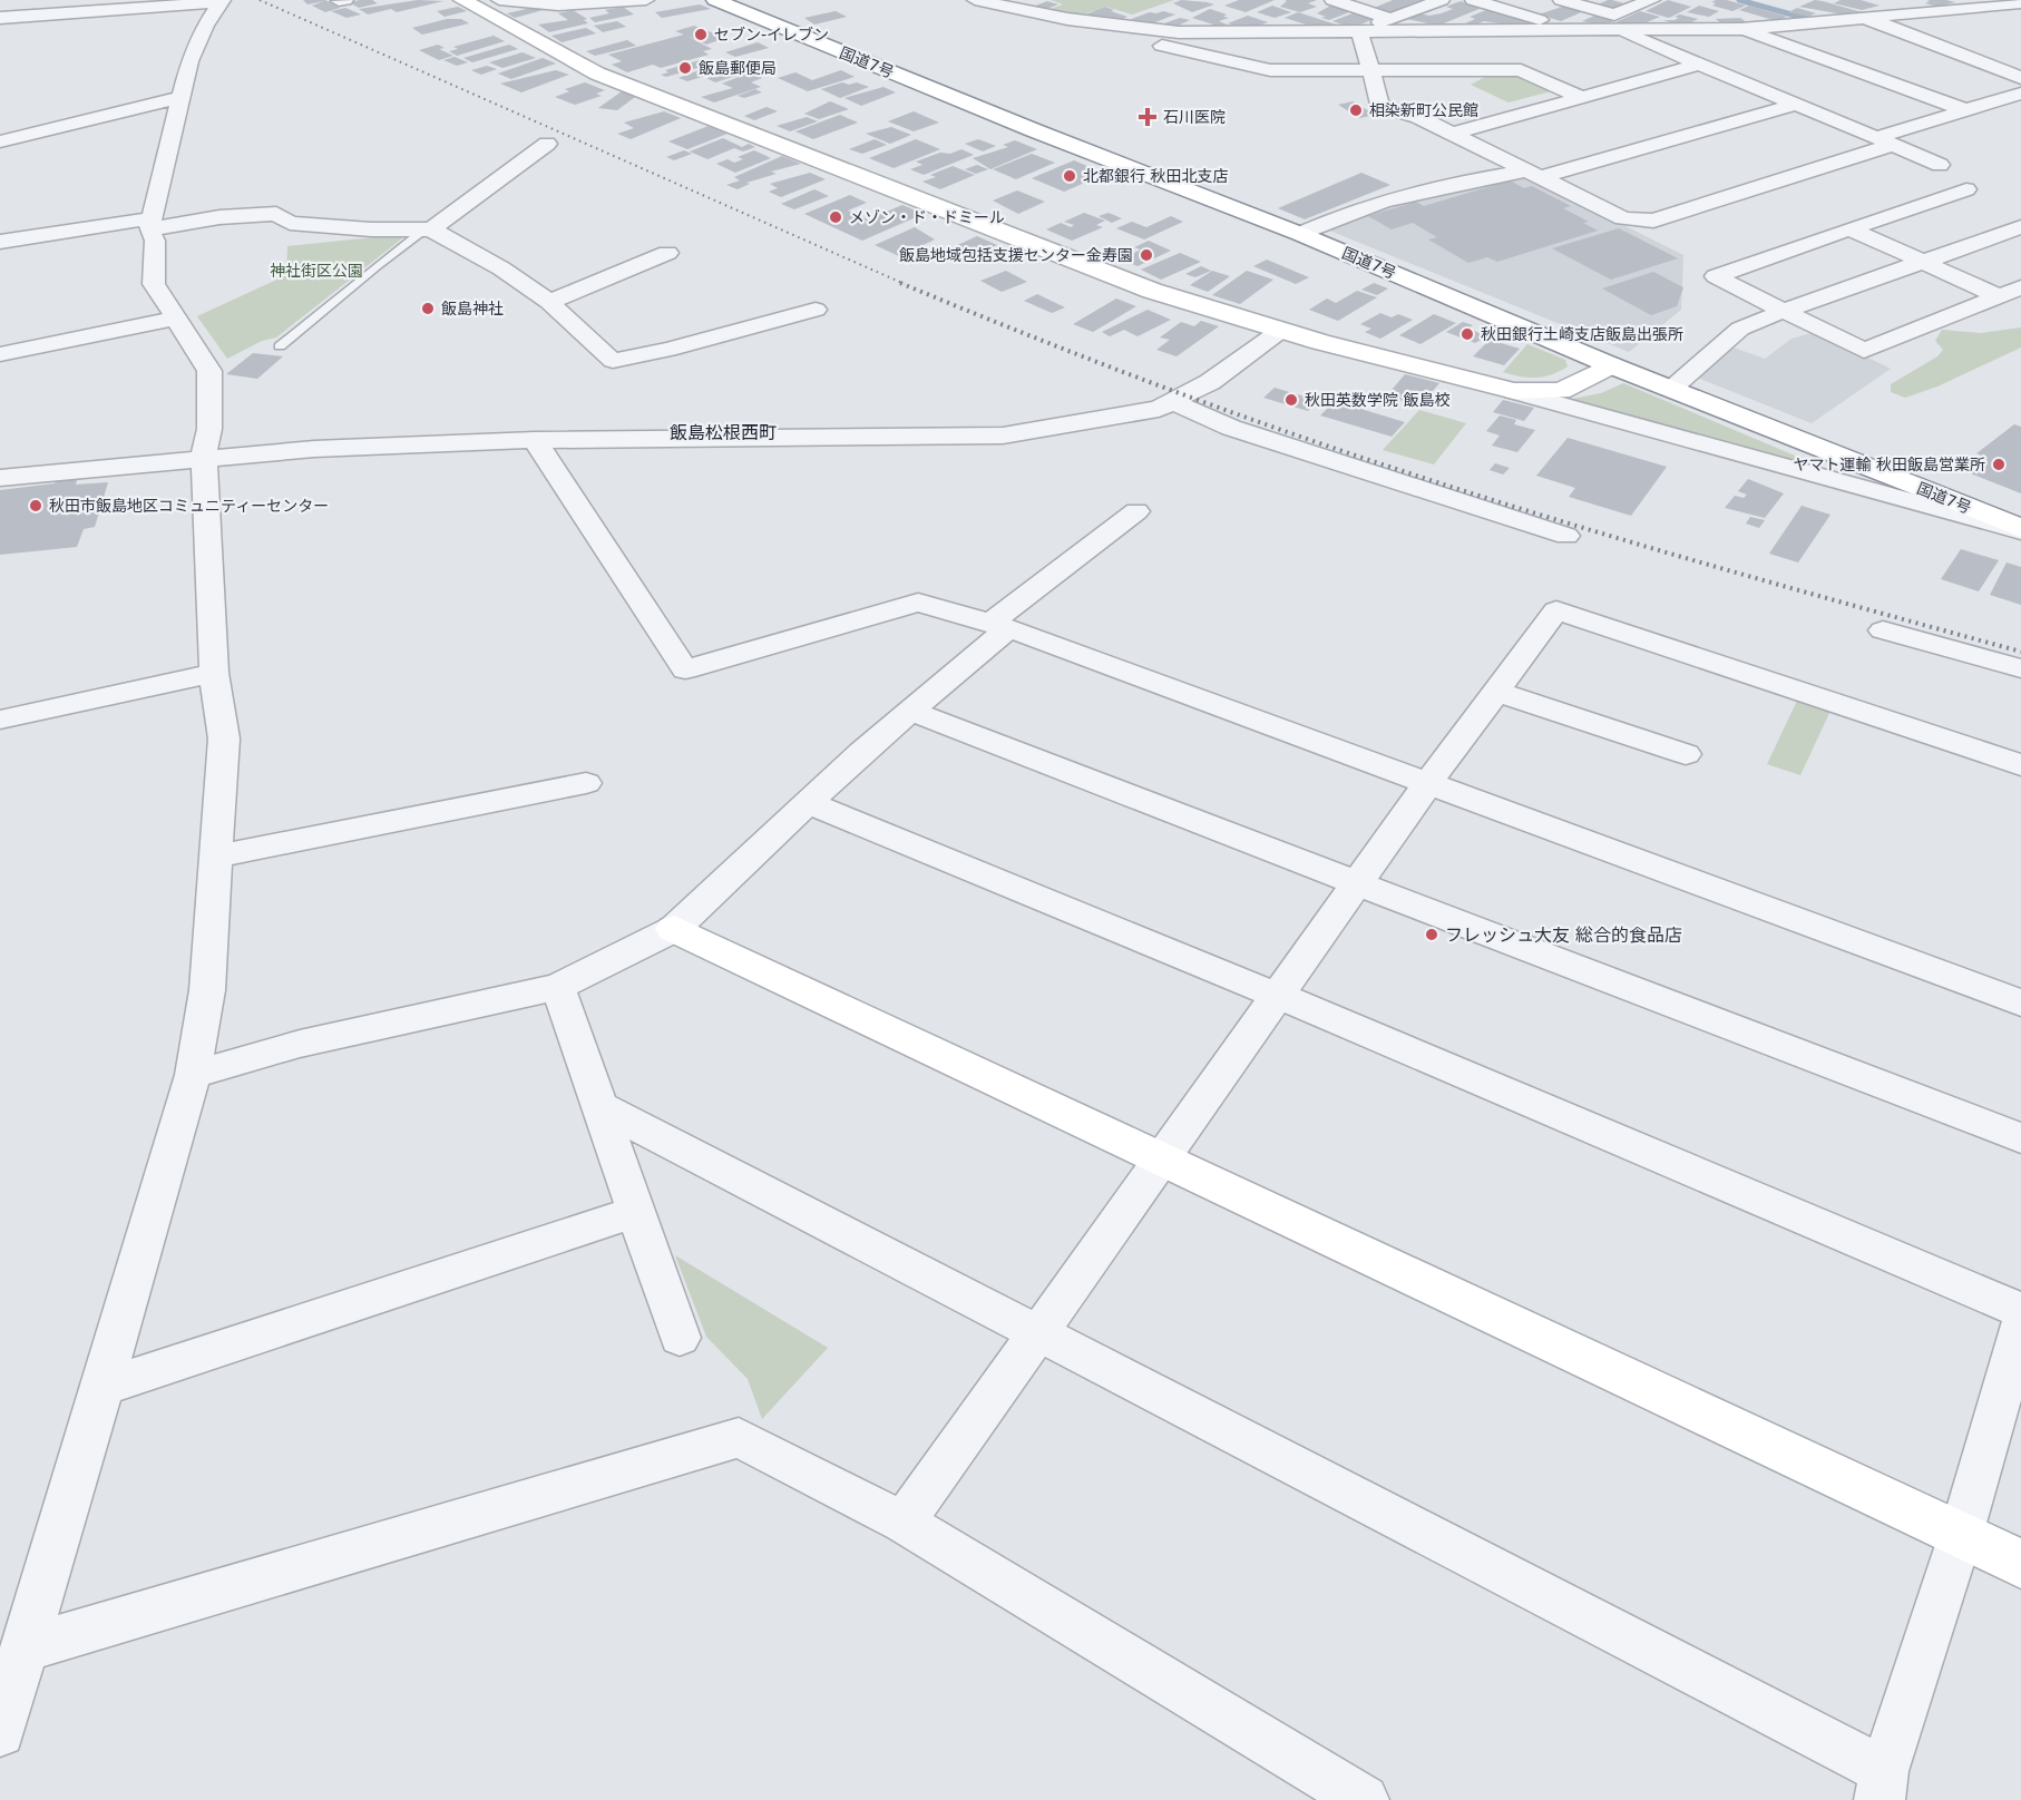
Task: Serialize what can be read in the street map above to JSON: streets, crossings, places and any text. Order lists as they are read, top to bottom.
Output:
{
  "streets": {
    "main road": ["国道7号"]
  },
  "districts": ["飯島松根西町"],
  "parks": ["神社街区公園"],
  "places": {
    "other": [
      "セブン-イレブン",
      "飯島郵便局",
      "相染新町公民館",
      "北都銀行 秋田北支店",
      "メゾン・ド・ドミール",
      "飯島地域包括支援センター金寿園",
      "飯島神社",
      "秋田銀行土崎支店飯島出張所",
      "秋田英数学院 飯島校",
      "ヤマト運輸 秋田飯島営業所",
      "秋田市飯島地区コミュニティーセンター",
      "フレッシュ大友 総合的食品店"
    ],
    "health": ["石川医院"]
  }
}
